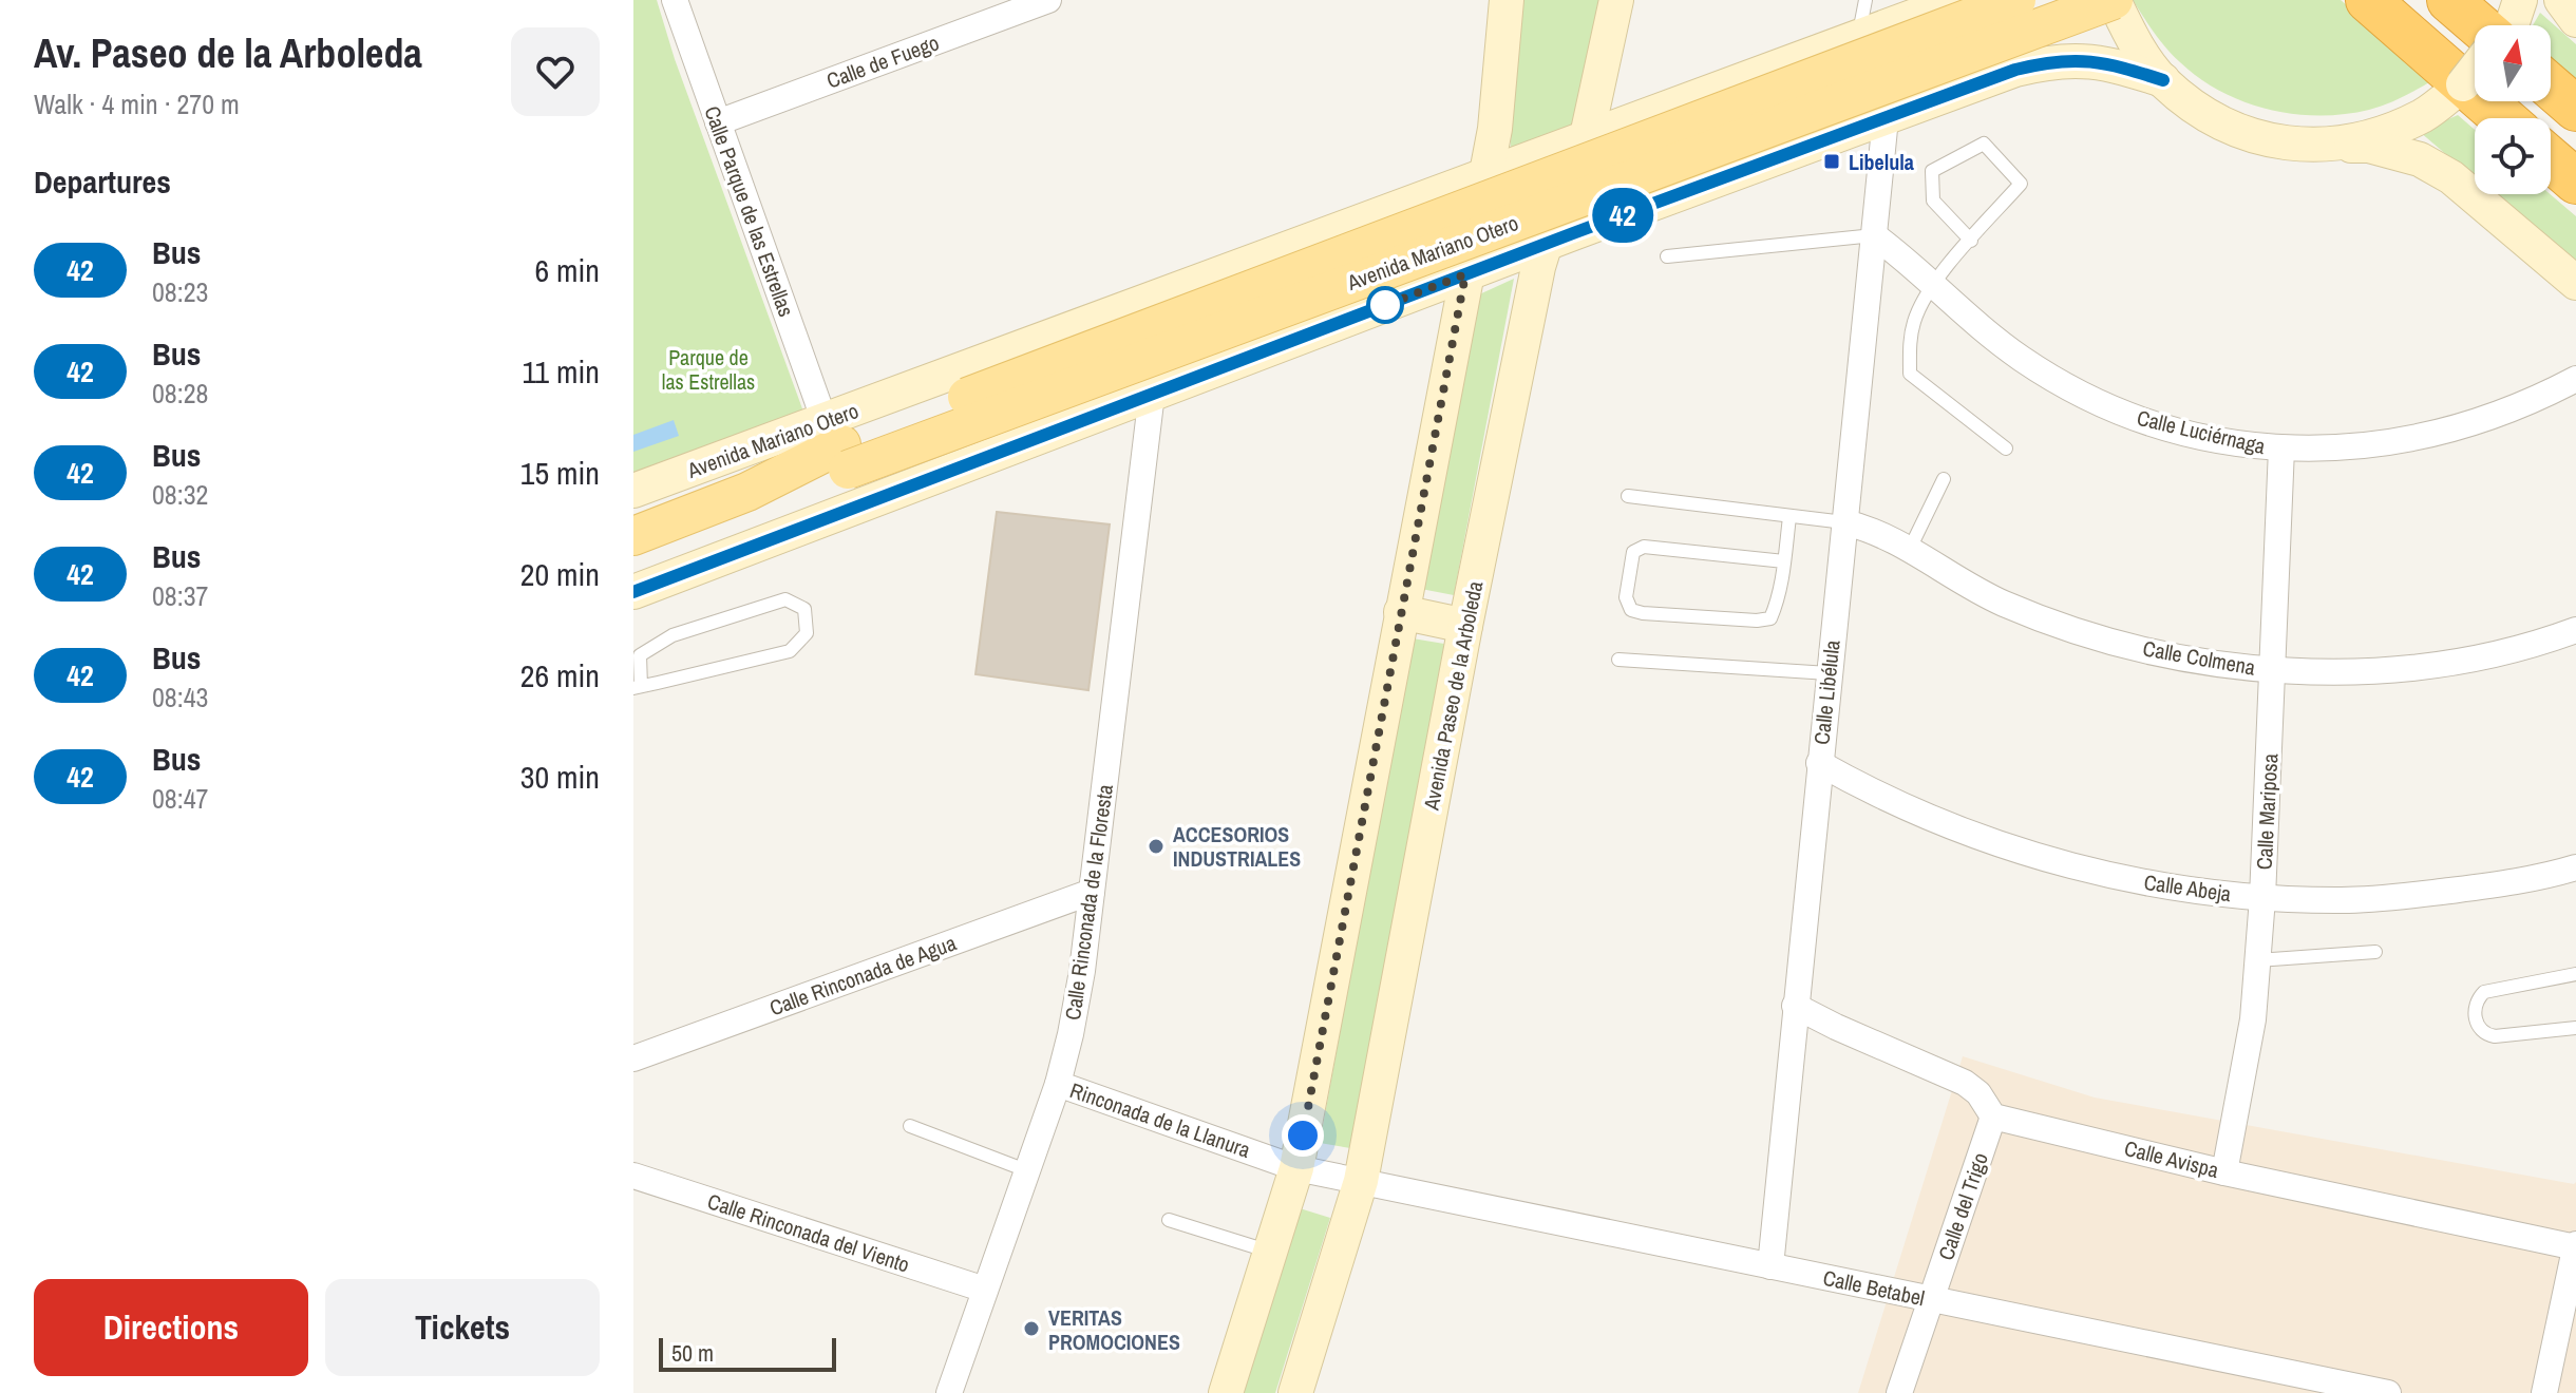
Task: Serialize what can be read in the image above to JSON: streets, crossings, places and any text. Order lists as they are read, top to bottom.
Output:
{
  "streets": {
    "main road": ["Avenida Mariano Otero", "Avenida Paseo de la Arboleda"],
    "street": [
      "Calle de Fuego",
      "Calle Parque de las Estrellas",
      "Calle Luciérnaga",
      "Calle Colmena",
      "Calle Libélula",
      "Calle Mariposa",
      "Calle Abeja",
      "Calle Rinconada de la Floresta",
      "Calle Rinconada de Agua",
      "Rinconada de la Llanura",
      "Calle Avispa",
      "Calle del Trigo",
      "Calle Rinconada del Viento",
      "Calle Betabel"
    ]
  },
  "crossings": [
    ["Calle de Fuego", "Calle Parque de las Estrellas"],
    ["Calle Parque de las Estrellas", "Avenida Mariano Otero"],
    ["Avenida Mariano Otero", "Calle Libélula"],
    ["Avenida Mariano Otero", "Avenida Paseo de la Arboleda"],
    ["Avenida Mariano Otero", "Calle Rinconada de la Floresta"],
    ["Calle Luciérnaga", "Calle Libélula"],
    ["Calle Luciérnaga", "Calle Mariposa"],
    ["Calle Colmena", "Calle Libélula"],
    ["Calle Colmena", "Calle Mariposa"],
    ["Calle Libélula", "Calle Abeja"],
    ["Calle Libélula", "Calle Betabel"],
    ["Avenida Paseo de la Arboleda", "Rinconada de la Llanura"],
    ["Avenida Paseo de la Arboleda", "Calle Betabel"],
    ["Calle Mariposa", "Calle Abeja"],
    ["Calle Mariposa", "Calle Avispa"],
    ["Calle Rinconada de la Floresta", "Calle Rinconada de Agua"],
    ["Calle Rinconada de la Floresta", "Rinconada de la Llanura"],
    ["Calle Rinconada de la Floresta", "Calle Rinconada del Viento"],
    ["Rinconada de la Llanura", "Calle Betabel"],
    ["Calle Avispa", "Calle del Trigo"],
    ["Calle del Trigo", "Calle Betabel"]
  ],
  "parks": ["Parque de las Estrellas"],
  "places": {
    "transit": ["Libelula"],
    "other": ["ACCESORIOS INDUSTRIALES", "VERITAS PROMOCIONES"]
  },
  "lines": ["bus line 42"],
  "scale_bar": "50 m",
  "north": "top",
  "page": {
    "heading": [
      ["Av. Paseo de la Arboleda", "Walk · 4 min · 270 m"],
      "Departures"
    ],
    "on_map": "42",
    "list": [
      {
        "mark": "42",
        "name": "Bus",
        "note": "08:23",
        "value": "6 min"
      },
      {
        "mark": "42",
        "name": "Bus",
        "note": "08:28",
        "value": "11 min"
      },
      {
        "mark": "42",
        "name": "Bus",
        "note": "08:32",
        "value": "15 min"
      },
      {
        "mark": "42",
        "name": "Bus",
        "note": "08:37",
        "value": "20 min"
      },
      {
        "mark": "42",
        "name": "Bus",
        "note": "08:43",
        "value": "26 min"
      },
      {
        "mark": "42",
        "name": "Bus",
        "note": "08:47",
        "value": "30 min"
      }
    ],
    "buttons": ["Directions", "Tickets"],
    "scale": "50 m"
  }
}
